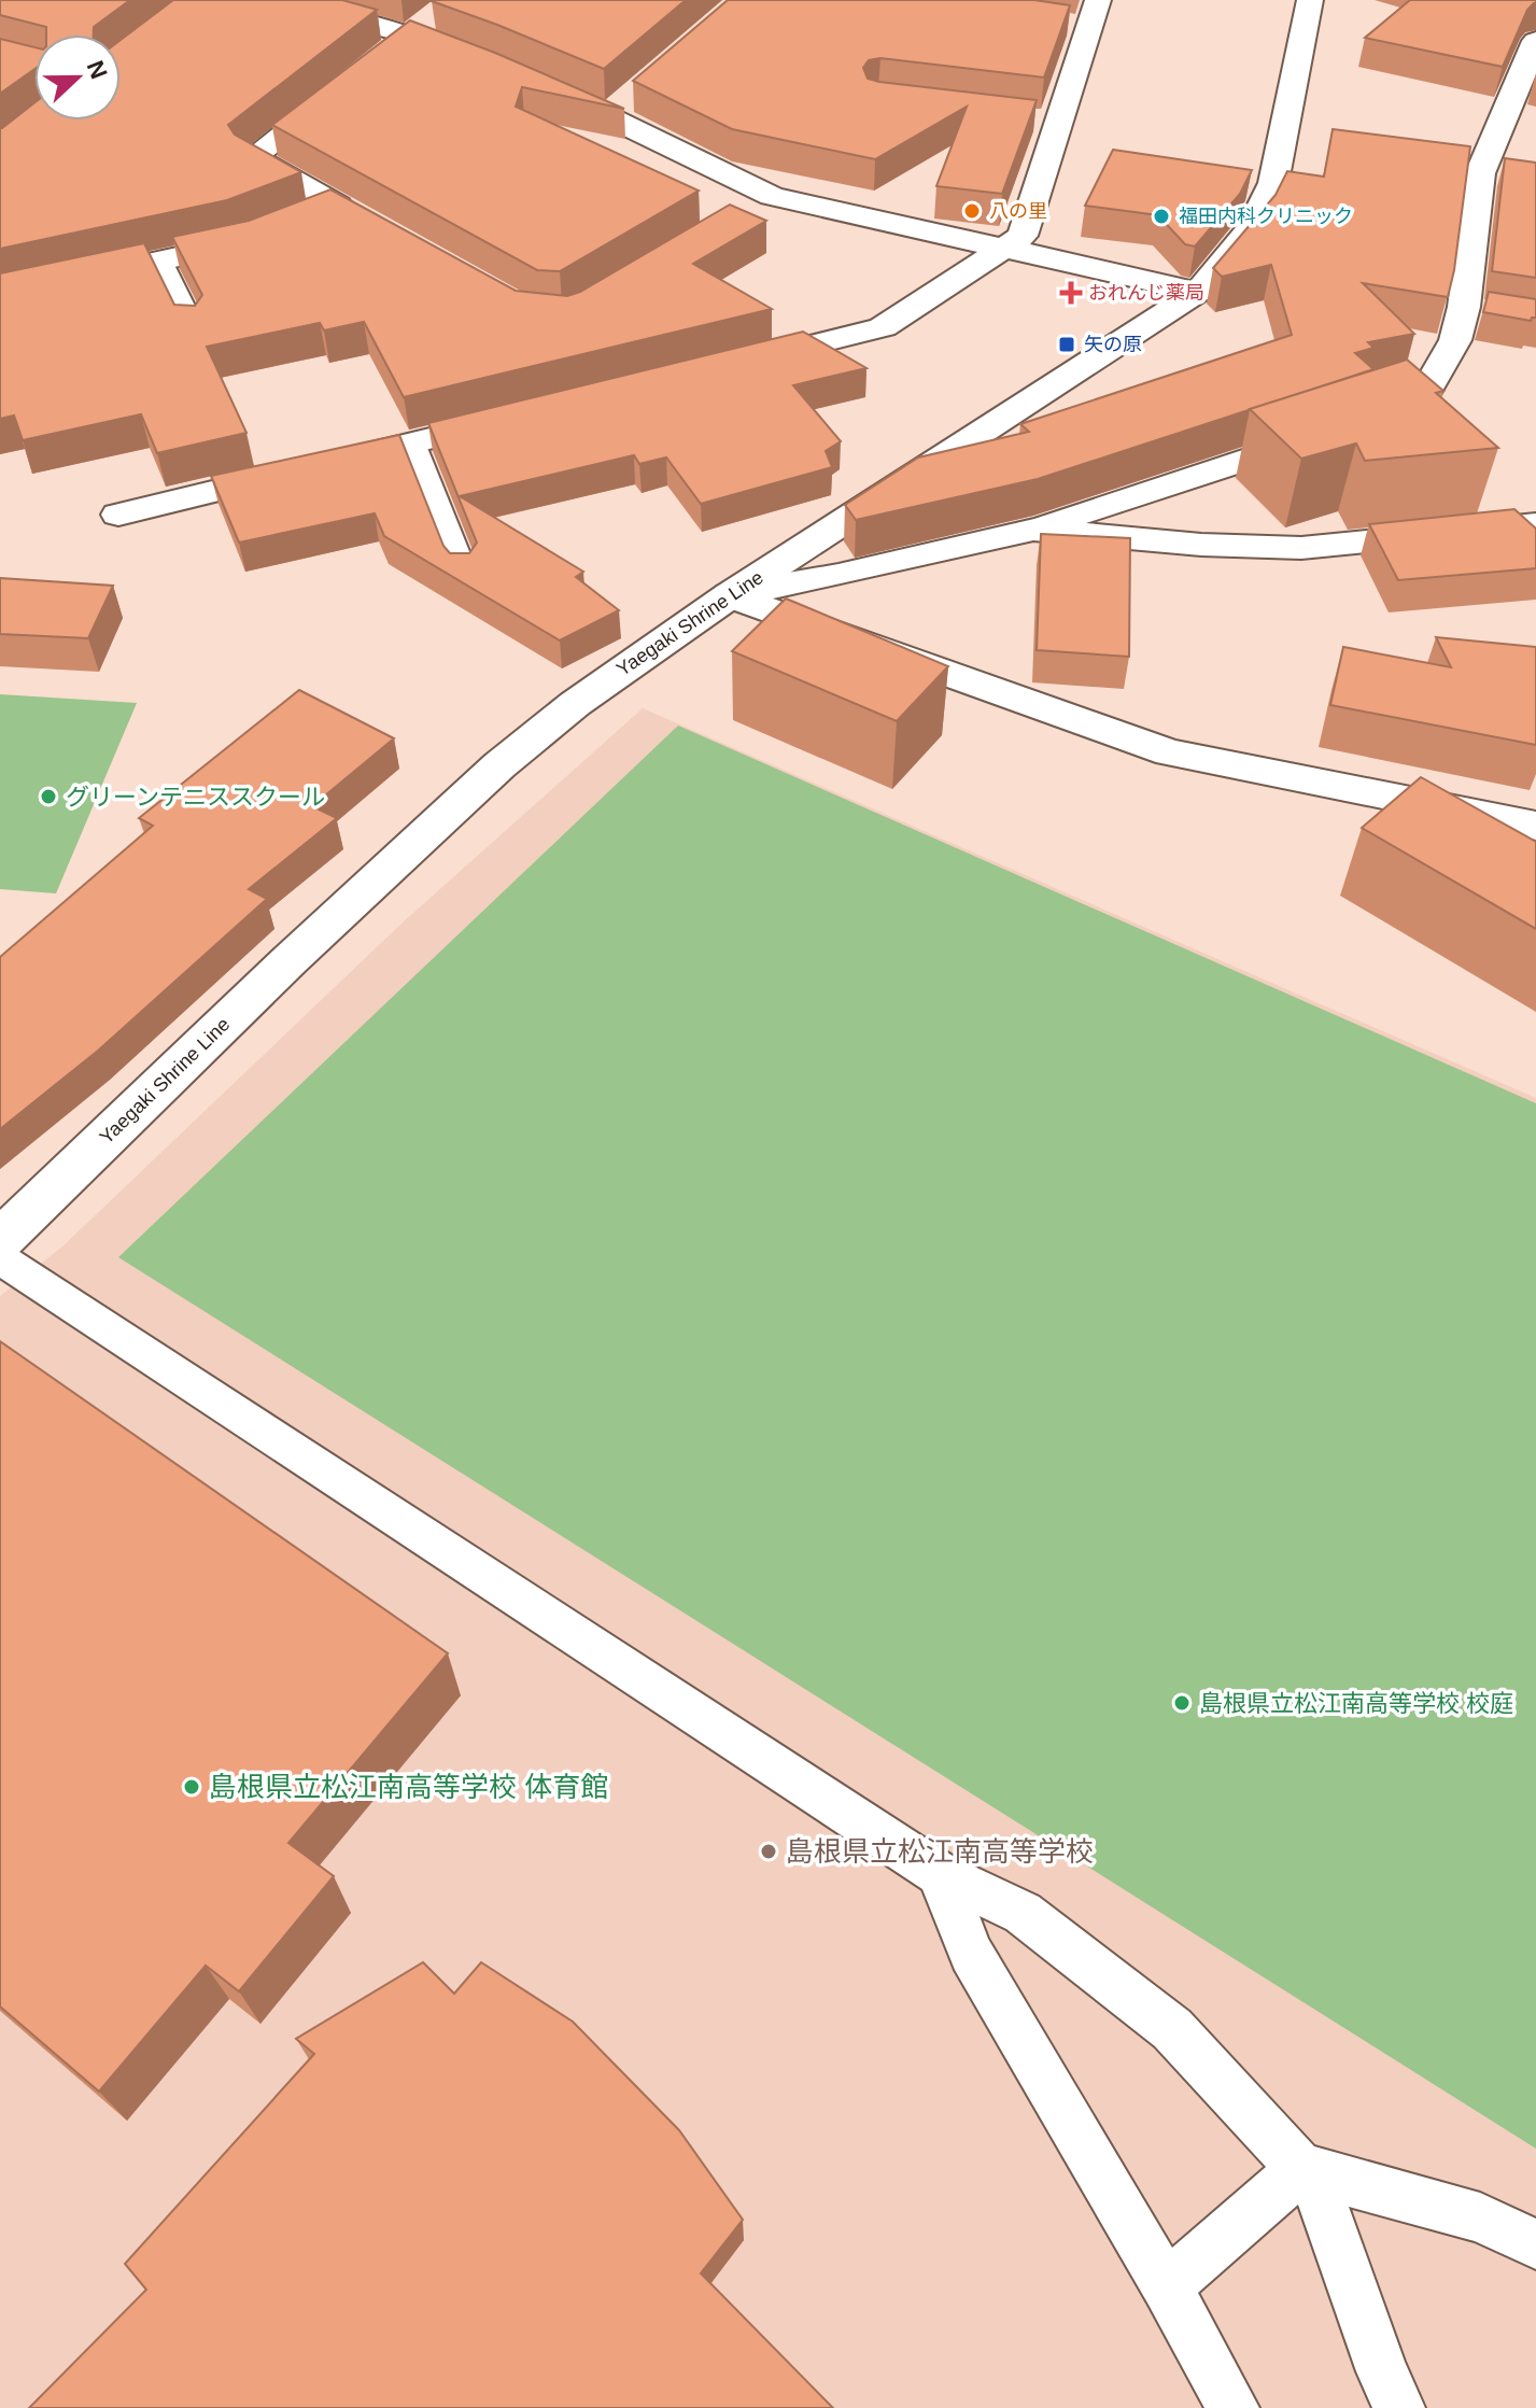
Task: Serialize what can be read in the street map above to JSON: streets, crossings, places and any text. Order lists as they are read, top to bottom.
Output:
{
  "streets": {
    "street": ["Yaegaki Shrine Line"]
  },
  "places": {
    "other": [
      "八の里",
      "福田内科クリニック",
      "グリーンテニススクール",
      "島根県立松江南高等学校 校庭",
      "島根県立松江南高等学校 体育館",
      "島根県立松江南高等学校"
    ],
    "health": ["おれんじ薬局"],
    "transit": ["矢の原"]
  },
  "north": "right"
}
